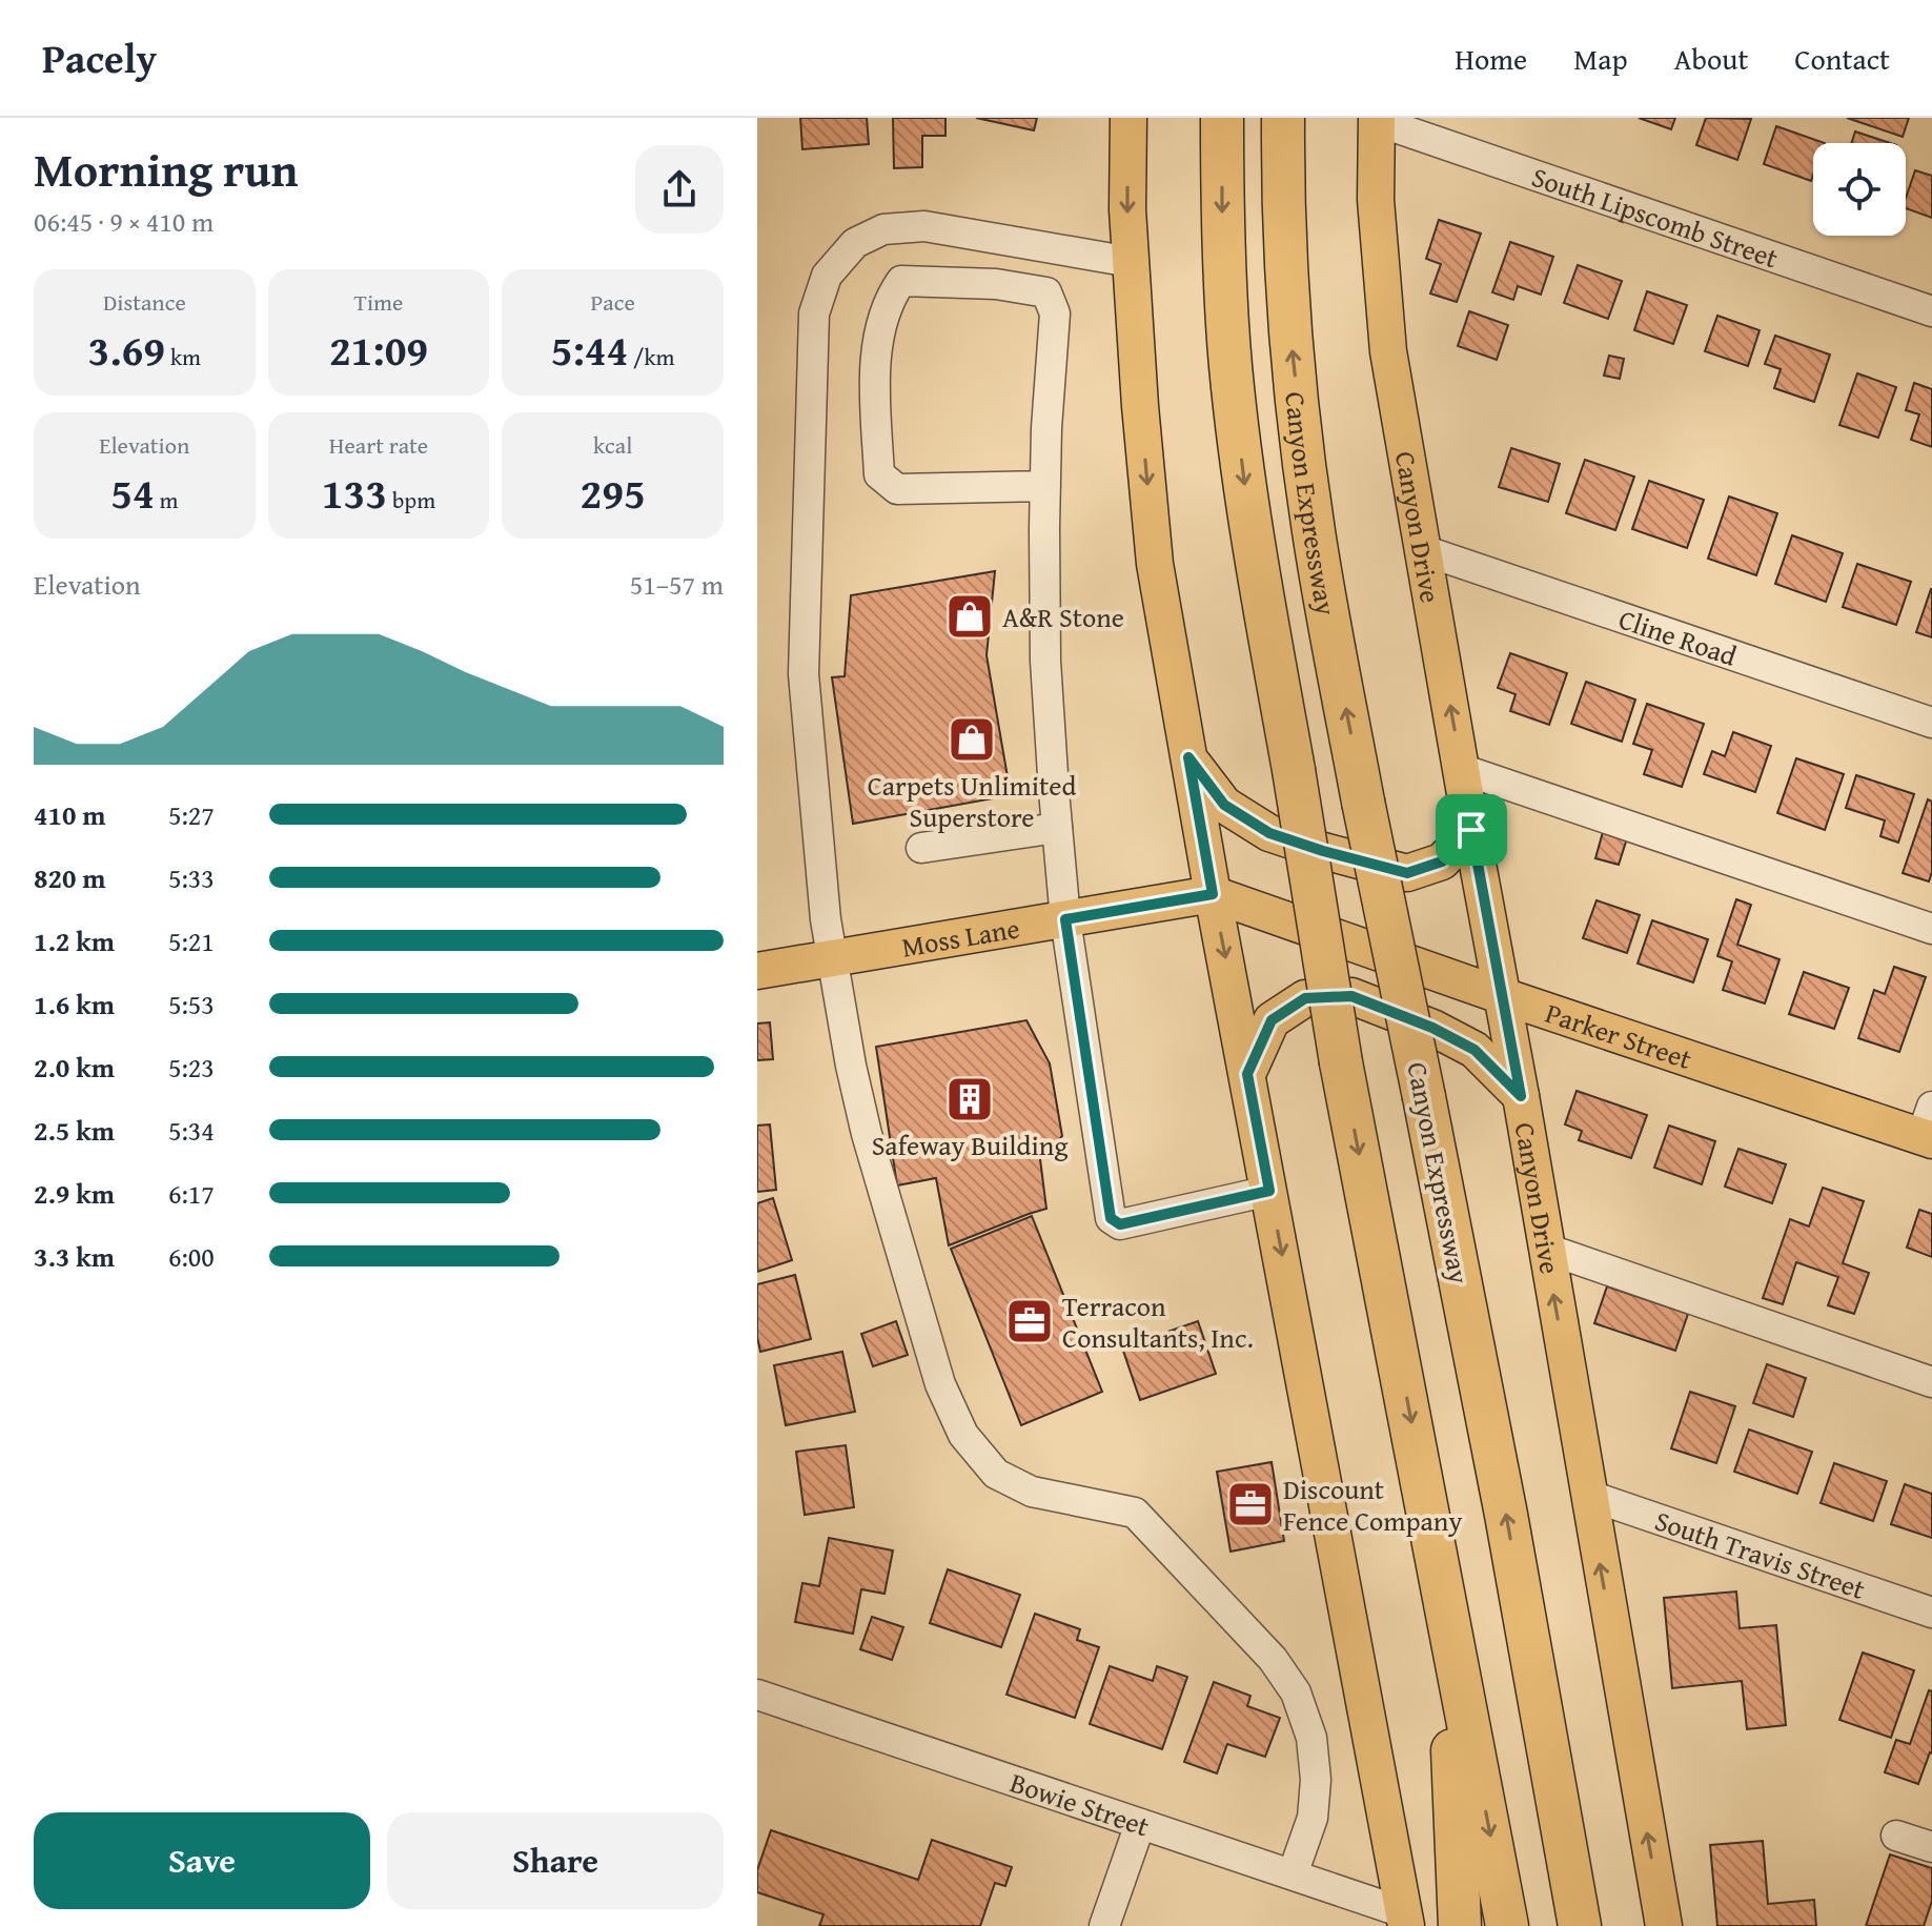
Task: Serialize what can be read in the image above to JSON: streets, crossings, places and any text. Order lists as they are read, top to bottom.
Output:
{
  "streets": {
    "highway": ["Canyon Expressway"],
    "main road": ["Canyon Drive", "Moss Lane", "Parker Street"],
    "street": [
      "South Lipscomb Street",
      "Cline Road",
      "South Travis Street",
      "Bowie Street"
    ]
  },
  "crossings": [
    ["South Lipscomb Street", "Canyon Drive"],
    ["Canyon Drive", "Cline Road"],
    ["Canyon Drive", "Parker Street"],
    ["Canyon Drive", "South Travis Street"],
    ["Moss Lane", "Parker Street"]
  ],
  "places": {
    "shop": ["A&R Stone", "Carpets Unlimited Superstore"],
    "building": ["Safeway Building"],
    "office": ["Terracon Consultants, Inc.", "Discount Fence Company"]
  },
  "page": {
    "header": "Pacely",
    "nav": [
      "Home",
      "Map",
      "About",
      "Contact"
    ],
    "heading": ["Morning run", "06:45 · 9 × 410 m"],
    "stats": [
      ["Distance", "3.69 km"],
      ["Time", "21:09"],
      ["Pace", "5:44 /km"],
      ["Elevation", "54 m"],
      ["Heart rate", "133 bpm"],
      ["kcal", "295"]
    ],
    "chart": ["Elevation", "51–57 m"],
    "list": [
      {
        "name": "410 m",
        "note": "5:27"
      },
      {
        "name": "820 m",
        "note": "5:33"
      },
      {
        "name": "1.2 km",
        "note": "5:21"
      },
      {
        "name": "1.6 km",
        "note": "5:53"
      },
      {
        "name": "2.0 km",
        "note": "5:23"
      },
      {
        "name": "2.5 km",
        "note": "5:34"
      },
      {
        "name": "2.9 km",
        "note": "6:17"
      },
      {
        "name": "3.3 km",
        "note": "6:00"
      }
    ],
    "buttons": ["Save", "Share"]
  }
}
